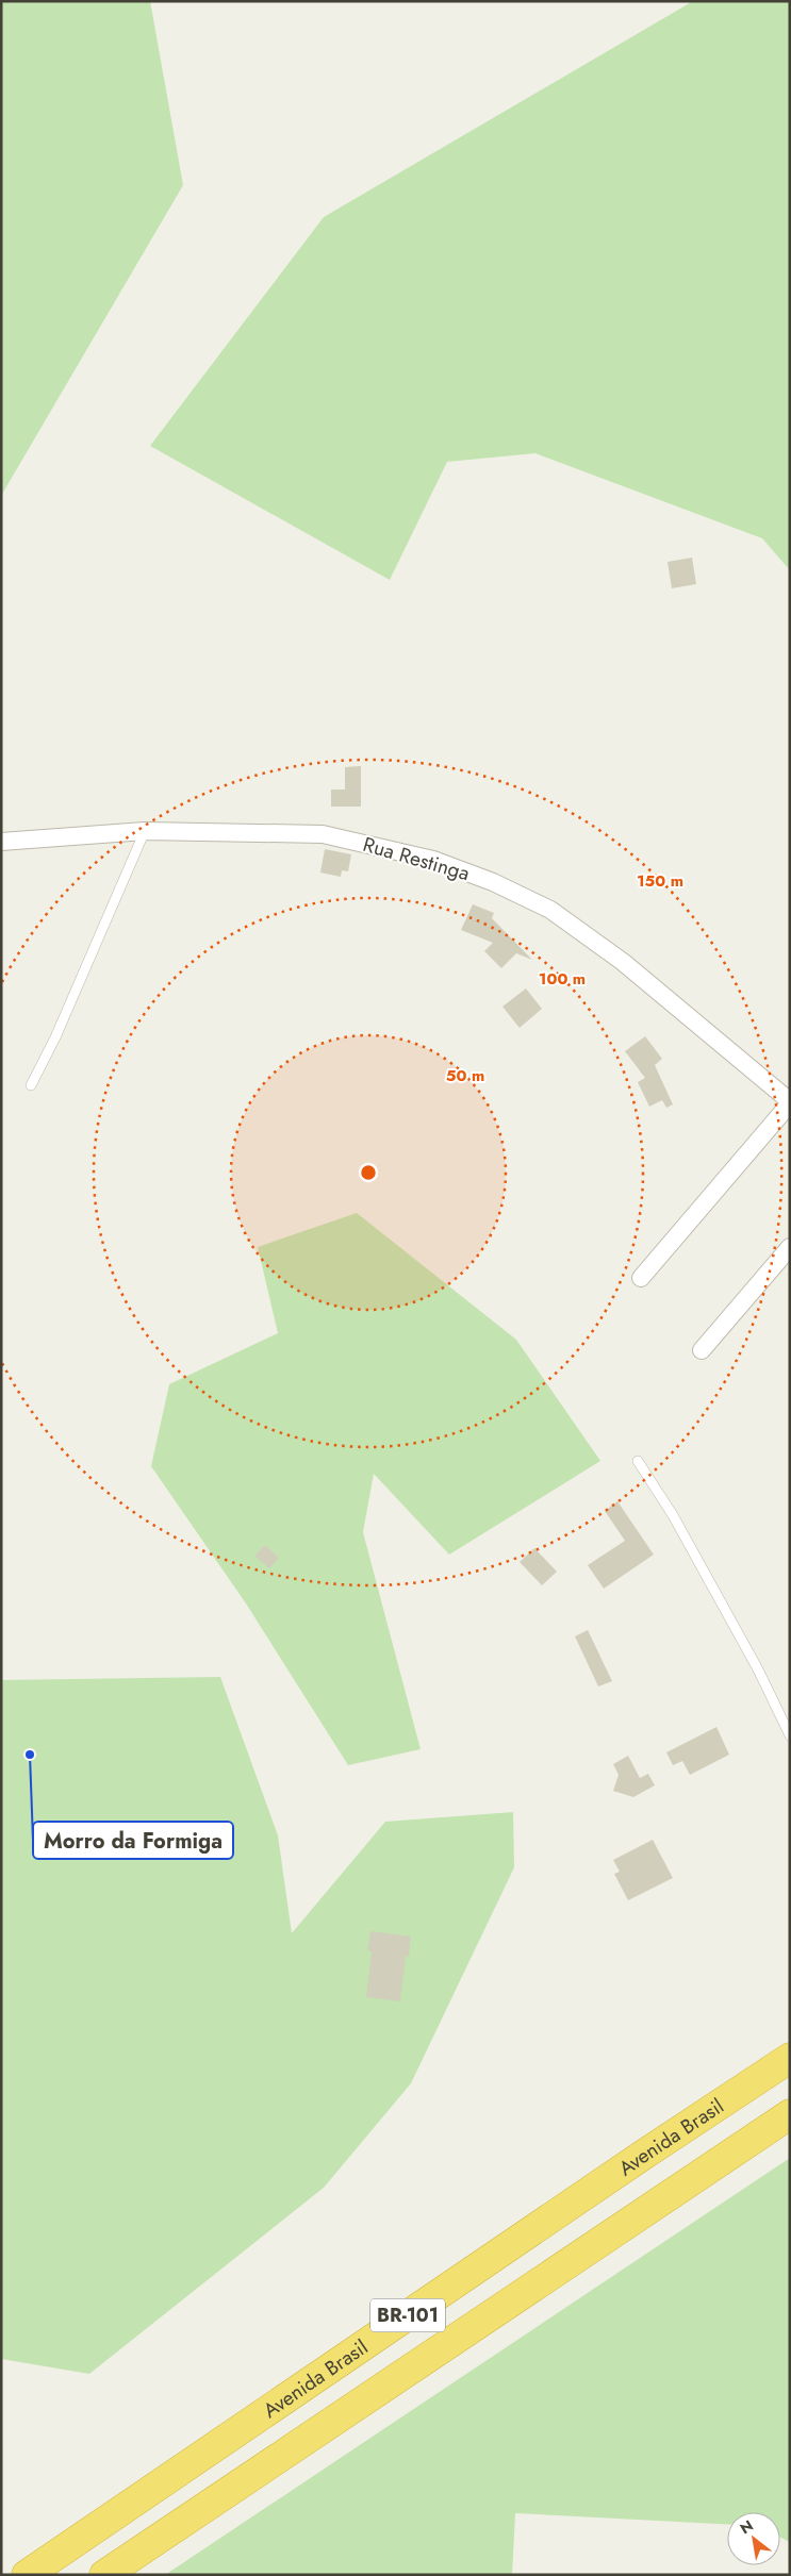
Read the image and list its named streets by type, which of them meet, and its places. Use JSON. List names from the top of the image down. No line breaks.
{"streets":{"highway":["Avenida Brasil","BR-101"],"street":["Rua Restinga"]},"places":["Morro da Formiga"],"north":"top left","rings":["150 m","100 m","50 m"]}
